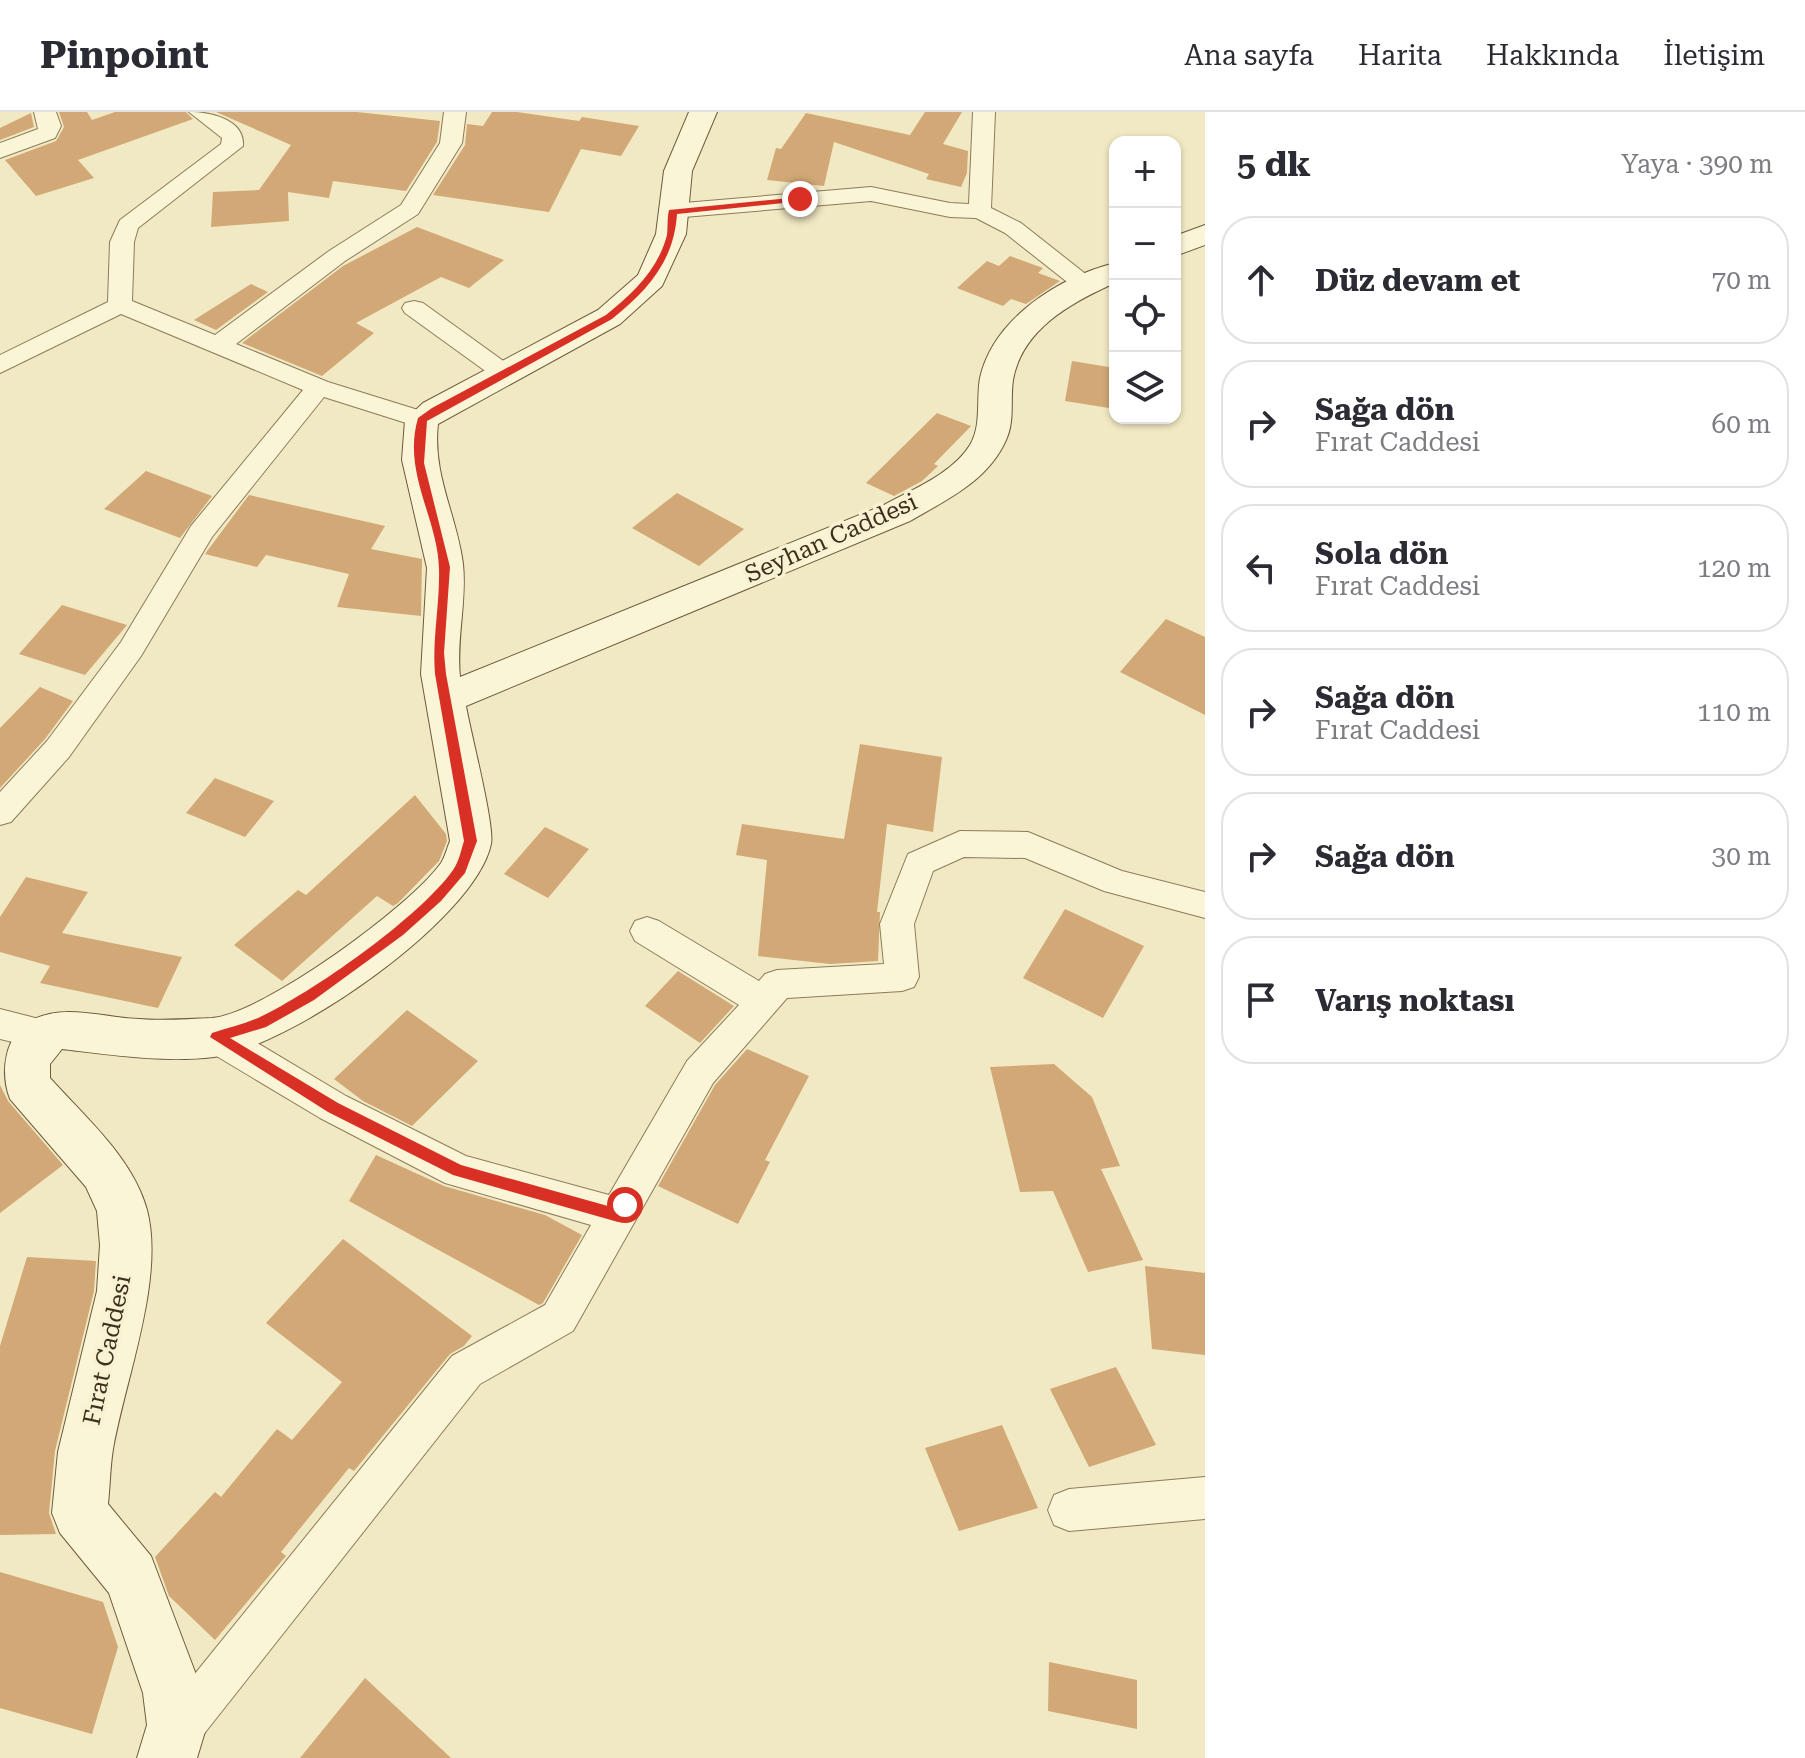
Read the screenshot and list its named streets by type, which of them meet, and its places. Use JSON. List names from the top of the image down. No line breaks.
{"streets":{"street":["Seyhan Caddesi","Fırat Caddesi"]},"page":{"header":"Pinpoint","nav":["Ana sayfa","Harita","Hakkında","İletişim"],"heading":["5 dk","Yaya · 390 m"],"map_buttons":["+","−"],"list":[["Düz devam et","70 m"],["Sağa dön","Fırat Caddesi","60 m"],["Sola dön","Fırat Caddesi","120 m"],["Sağa dön","Fırat Caddesi","110 m"],["Sağa dön","30 m"],"Varış noktası"]}}
